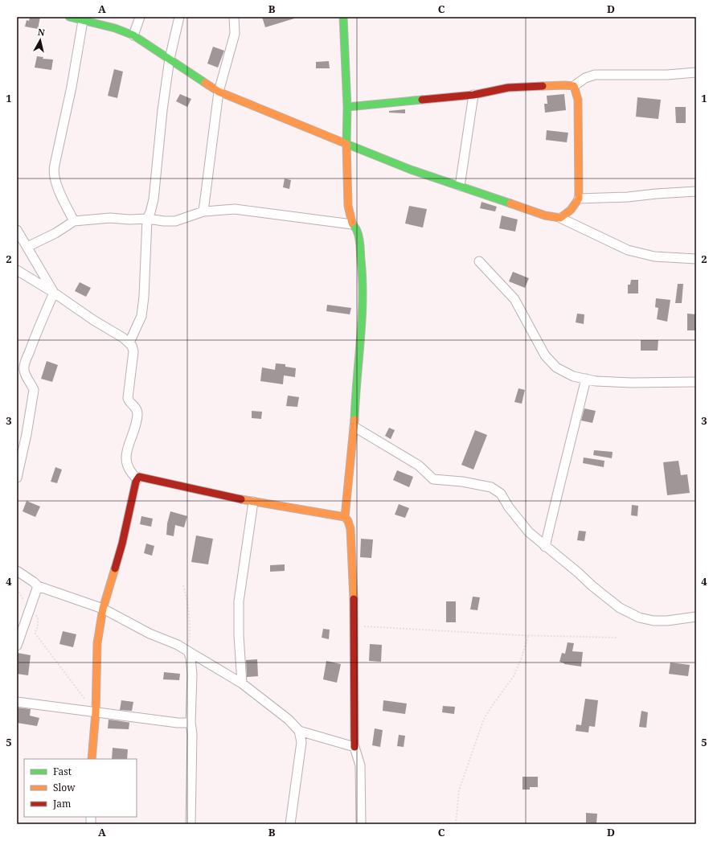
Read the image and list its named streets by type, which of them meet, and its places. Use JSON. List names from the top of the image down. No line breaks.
{"legend":["Fast","Slow","Jam"],"north":"top","grid":{"columns":["A","B","C","D"],"rows":["1","2","3","4","5"]}}
